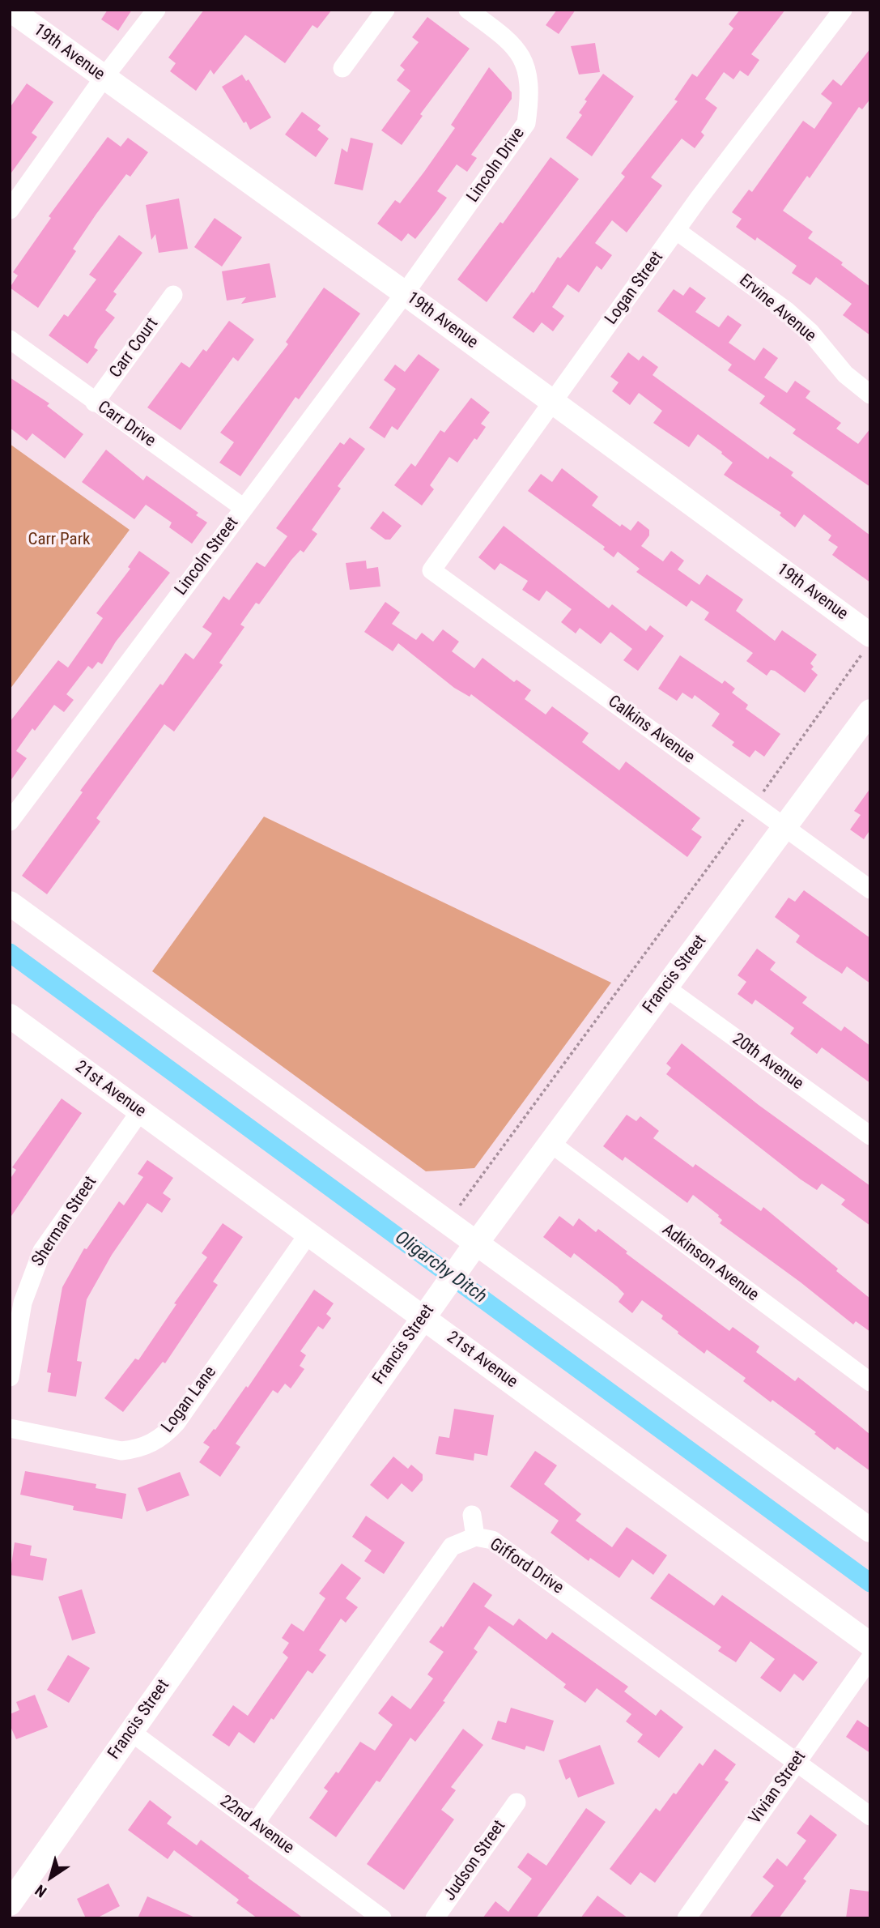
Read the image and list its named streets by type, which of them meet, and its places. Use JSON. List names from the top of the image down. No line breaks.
{"streets":{"street":["19th Avenue","Lincoln Drive","Logan Street","Ervine Avenue","Carr Court","Carr Drive","Lincoln Street","Calkins Avenue","Francis Street","20th Avenue","21st Avenue","Sherman Street","Adkinson Avenue","Logan Lane","Gifford Drive","Vivian Street","22nd Avenue","Judson Street"]},"crossings":[["19th Avenue","Lincoln Drive"],["19th Avenue","Logan Street"],["19th Avenue","Lincoln Street"],["Lincoln Drive","Lincoln Street"],["Logan Street","Ervine Avenue"],["Logan Street","Calkins Avenue"],["Carr Court","Carr Drive"],["Carr Drive","Lincoln Street"],["Calkins Avenue","Francis Street"],["Francis Street","20th Avenue"],["Francis Street","21st Avenue"],["Francis Street","Adkinson Avenue"],["Francis Street","22nd Avenue"],["21st Avenue","Sherman Street"],["21st Avenue","Logan Lane"],["Gifford Drive","Vivian Street"],["Gifford Drive","22nd Avenue"]],"water":["Oligarchy Ditch"],"parks":["Carr Park"],"north":"bottom left"}
